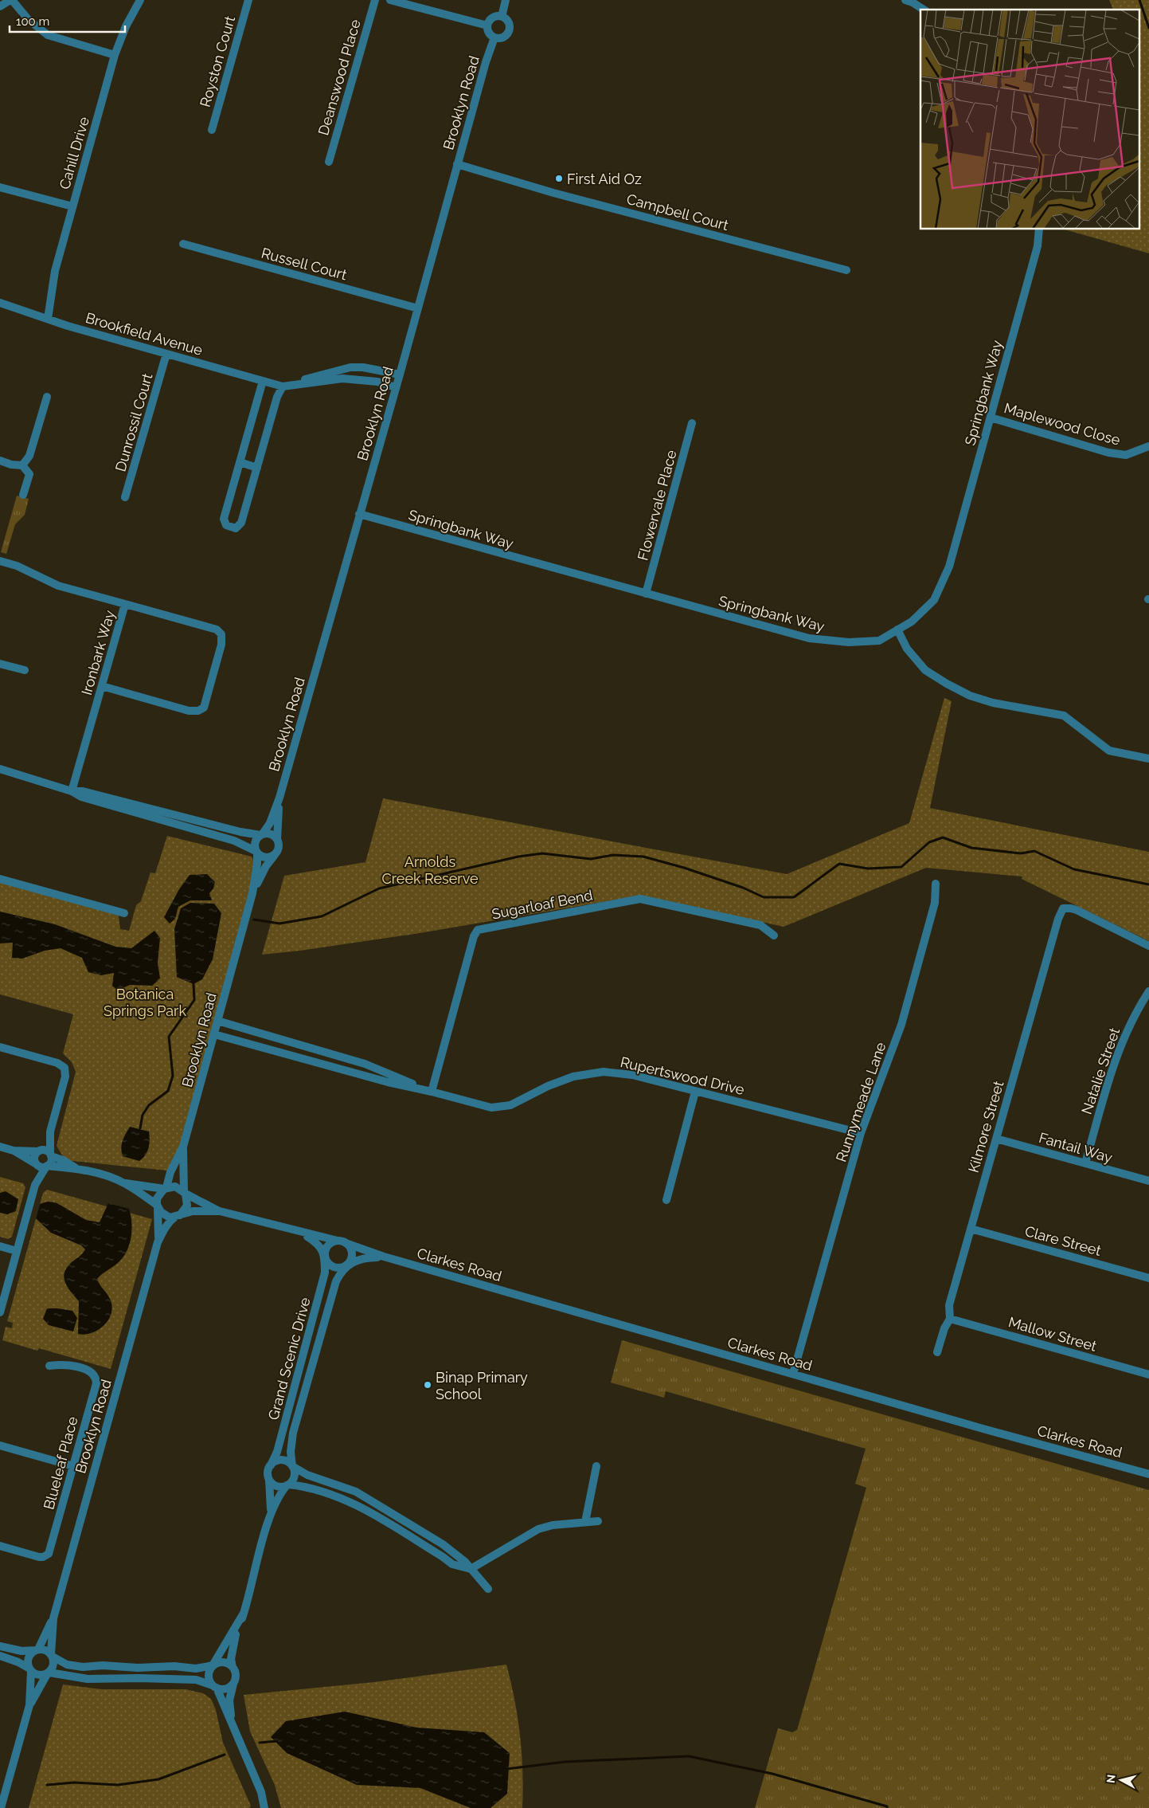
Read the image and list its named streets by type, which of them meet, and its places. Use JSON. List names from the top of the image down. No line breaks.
{"streets":{"street":["Royston Court","Deanswood Place","Brooklyn Road","Cahill Drive","Campbell Court","Russell Court","Brookfield Avenue","Springbank Way","Dunrossil Court","Maplewood Close","Flowervale Place","Ironbark Way","Sugarloaf Bend","Natalie Street","Rupertswood Drive","Runnymeade Lane","Kilmore Street","Fantail Way","Clare Street","Clarkes Road","Mallow Street","Grand Scenic Drive","Blueleaf Place"]},"crossings":[["Brooklyn Road","Campbell Court"],["Brooklyn Road","Russell Court"],["Brooklyn Road","Brookfield Avenue"],["Brooklyn Road","Springbank Way"],["Brooklyn Road","Rupertswood Drive"],["Brooklyn Road","Clarkes Road"],["Cahill Drive","Brookfield Avenue"],["Brookfield Avenue","Dunrossil Court"],["Springbank Way","Maplewood Close"],["Springbank Way","Flowervale Place"],["Sugarloaf Bend","Rupertswood Drive"],["Natalie Street","Fantail Way"],["Rupertswood Drive","Runnymeade Lane"],["Runnymeade Lane","Clarkes Road"],["Kilmore Street","Fantail Way"],["Kilmore Street","Clare Street"],["Kilmore Street","Mallow Street"],["Clarkes Road","Grand Scenic Drive"]],"parks":["Arnolds Creek Reserve","Botanica Springs Park"],"places":["First Aid Oz","Binap Primary School"],"scale_bar":"100 m","north":"left"}
